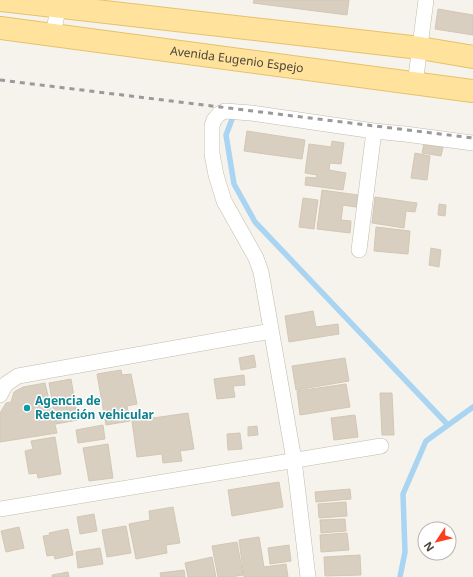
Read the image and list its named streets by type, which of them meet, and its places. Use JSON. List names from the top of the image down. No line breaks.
{"streets":{"main road":["Avenida Eugenio Espejo"]},"places":["Agencia de Retención vehicular"],"north":"bottom left"}
